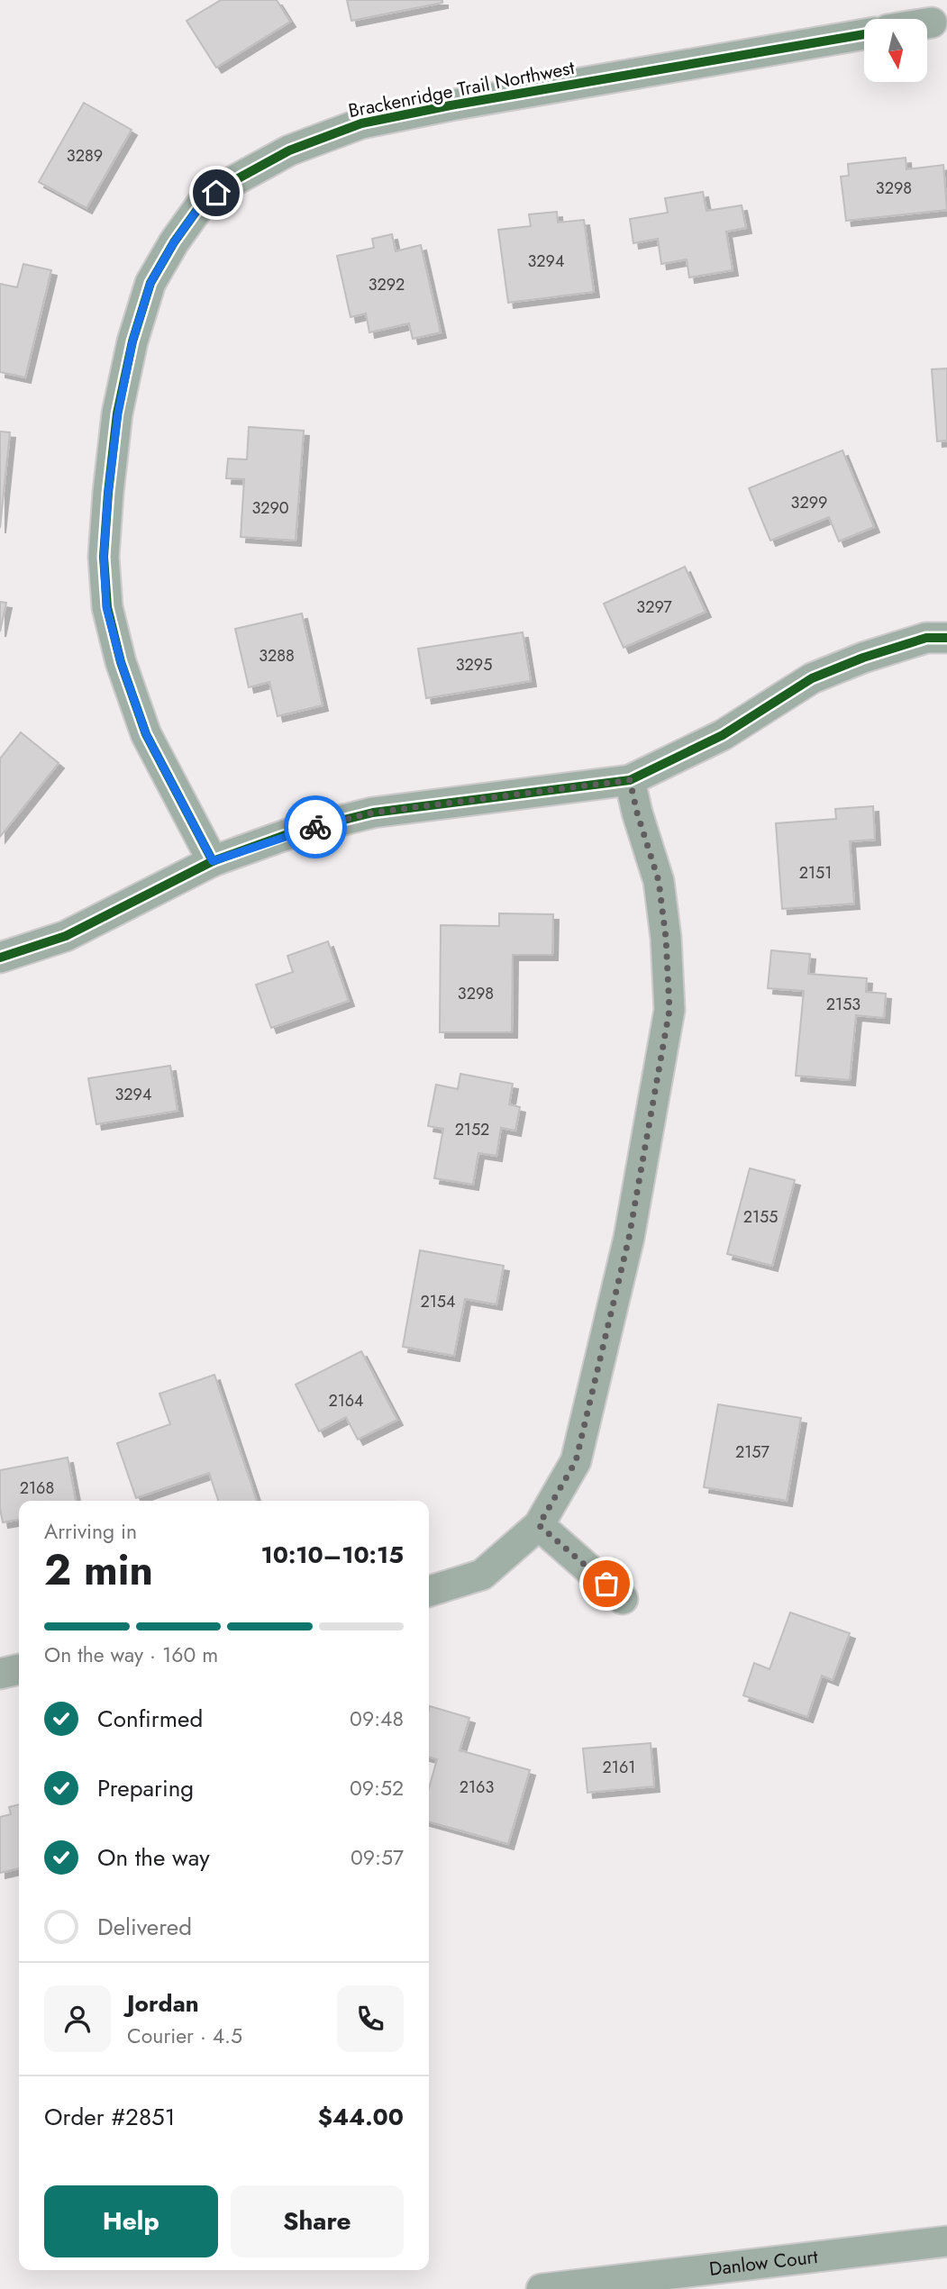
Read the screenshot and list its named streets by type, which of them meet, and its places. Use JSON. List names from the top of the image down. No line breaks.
{"streets":{"street":["Brackenridge Trail Northwest","Danlow Court"]},"house_numbers":["3289","3298","3294","3292","3299","3290","3297","3288","3295","2151","3298","2153","3294","2152","2155","2154","2164","2157","2168","2161","2163"],"north":"bottom","page":{"heading":["2 min","Arriving in","10:10–10:15"],"panel":["Jordan","Courier · 4.5","Order #2851","$44.00"],"bar":"On the way · 160 m","list":[["Confirmed","09:48"],["Preparing","09:52"],["On the way","09:57"],"Delivered"],"buttons":["Help","Share"]}}
